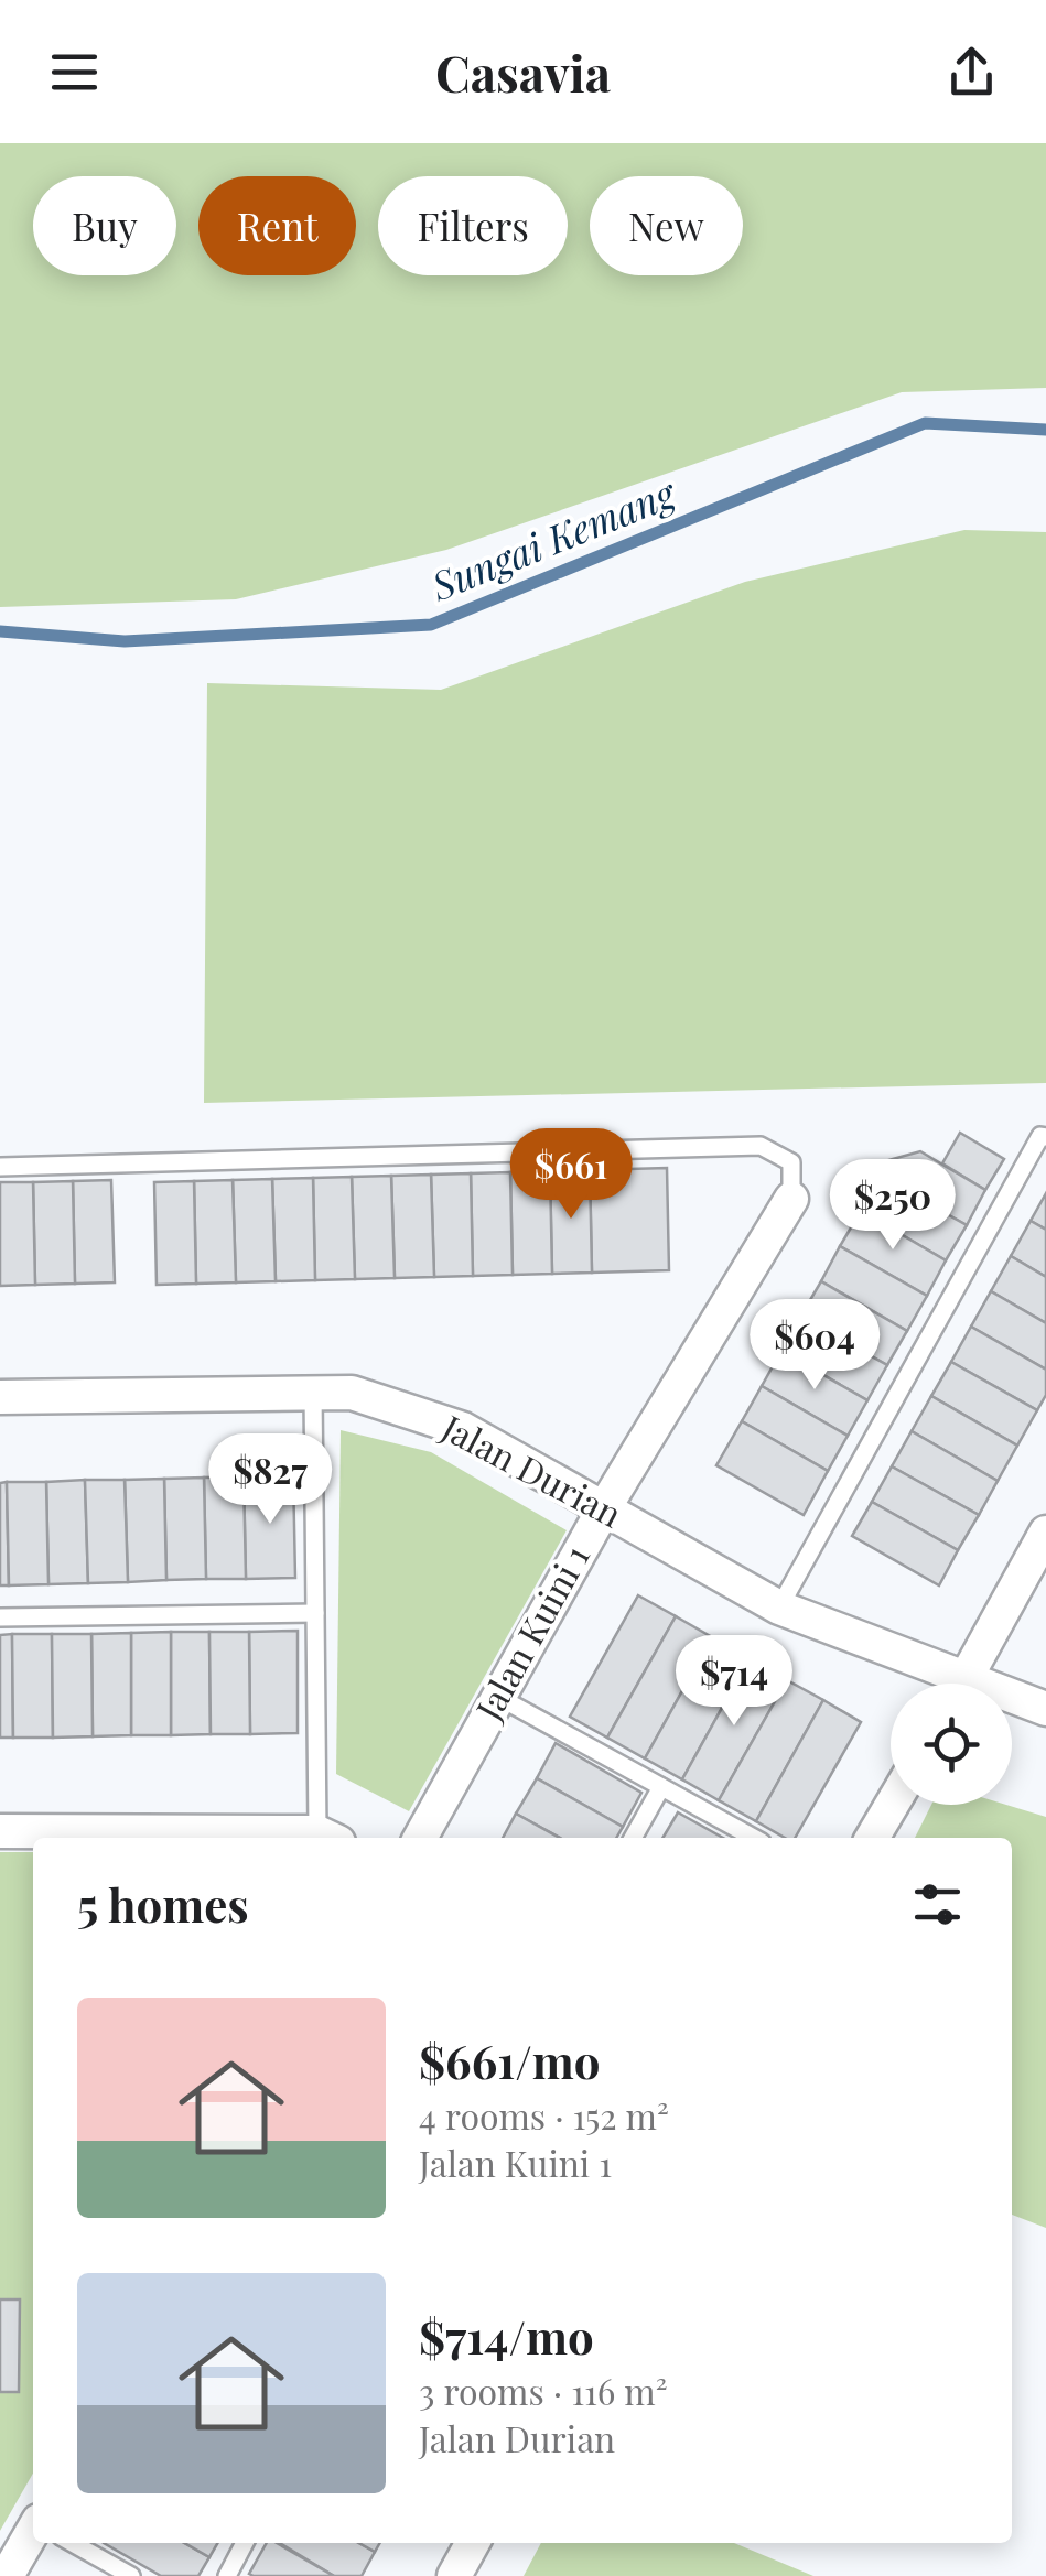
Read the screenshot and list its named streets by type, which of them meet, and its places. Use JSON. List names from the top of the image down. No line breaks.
{"streets":{"street":["Jalan Durian","Jalan Kuini 1"]},"crossings":[["Jalan Durian","Jalan Kuini 1"]],"water":["Sungai Kemang"],"page":{"header":"Casavia","chip":["Buy","Rent","Filters","New"],"price":["$661","$250","$604","$827","$714"],"heading":"5 homes","list":[{"name":"$661/mo","note":"4 rooms · 152 m² · Jalan Kuini 1"},{"name":"$714/mo","note":"3 rooms · 116 m² · Jalan Durian"}]}}
